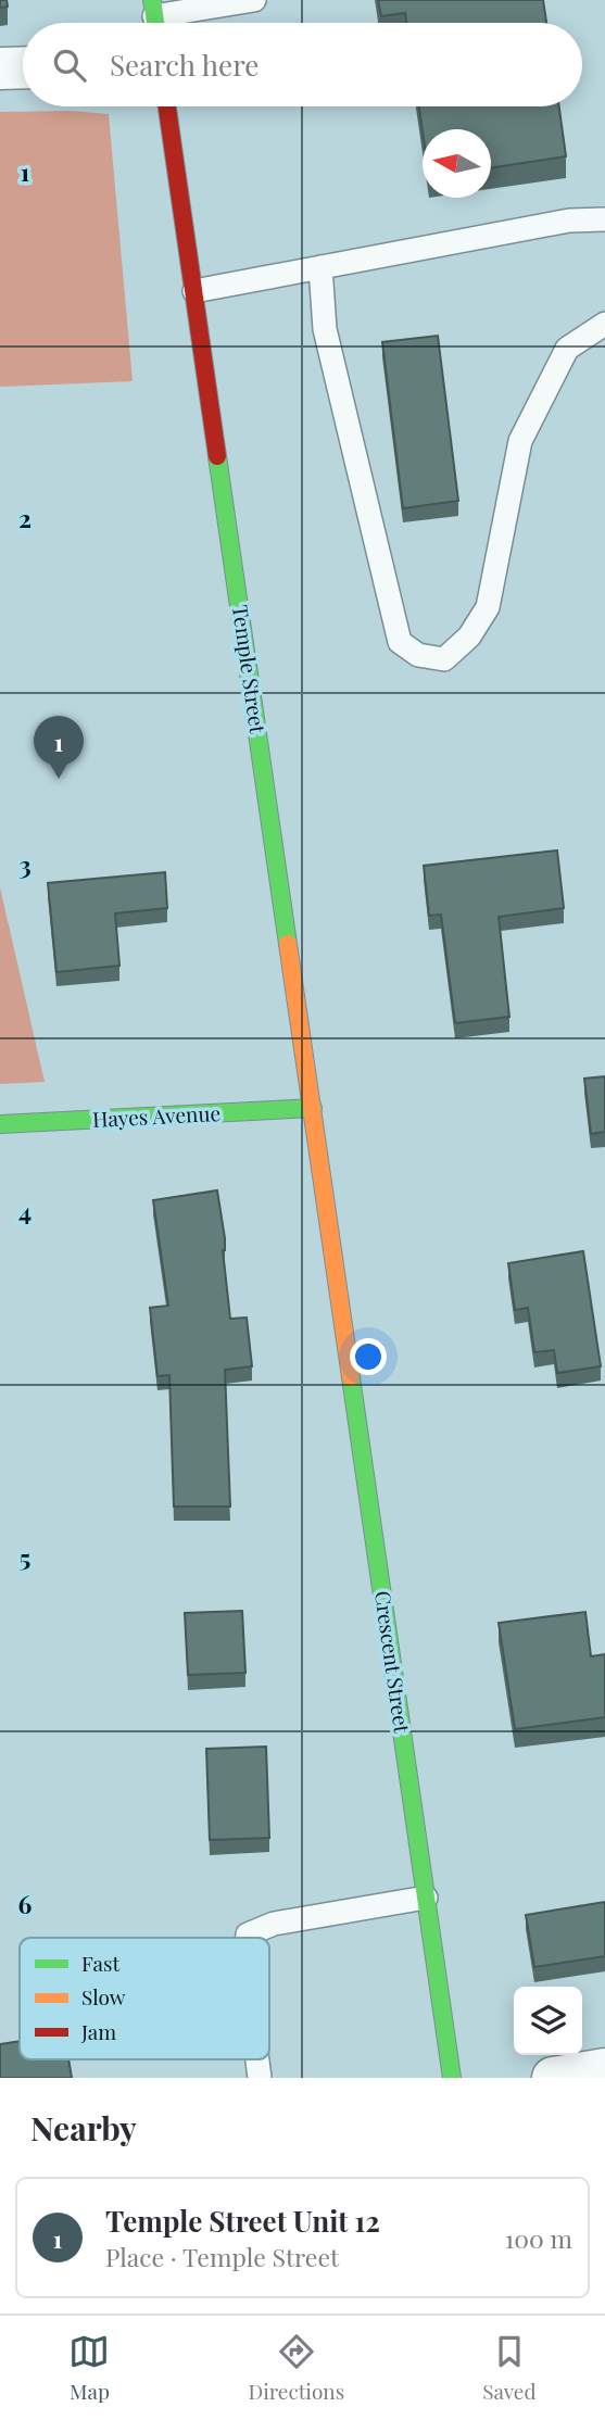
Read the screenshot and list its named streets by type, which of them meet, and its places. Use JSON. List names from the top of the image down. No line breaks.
{"streets":{"main road":["Temple Street","Hayes Avenue","Crescent Street"]},"crossings":[["Temple Street","Hayes Avenue"],["Temple Street","Crescent Street"]],"legend":["Fast","Slow","Jam"],"north":"left","page":{"search":"Search here","pins":"1","heading":"Nearby","list":[{"mark":"1","name":"Temple Street Unit 12","note":"Place · Temple Street","value":"100 m"}],"nav":["Map","Directions","Saved"]},"grid":{"rows":["1","2","3","4","5","6"]}}
